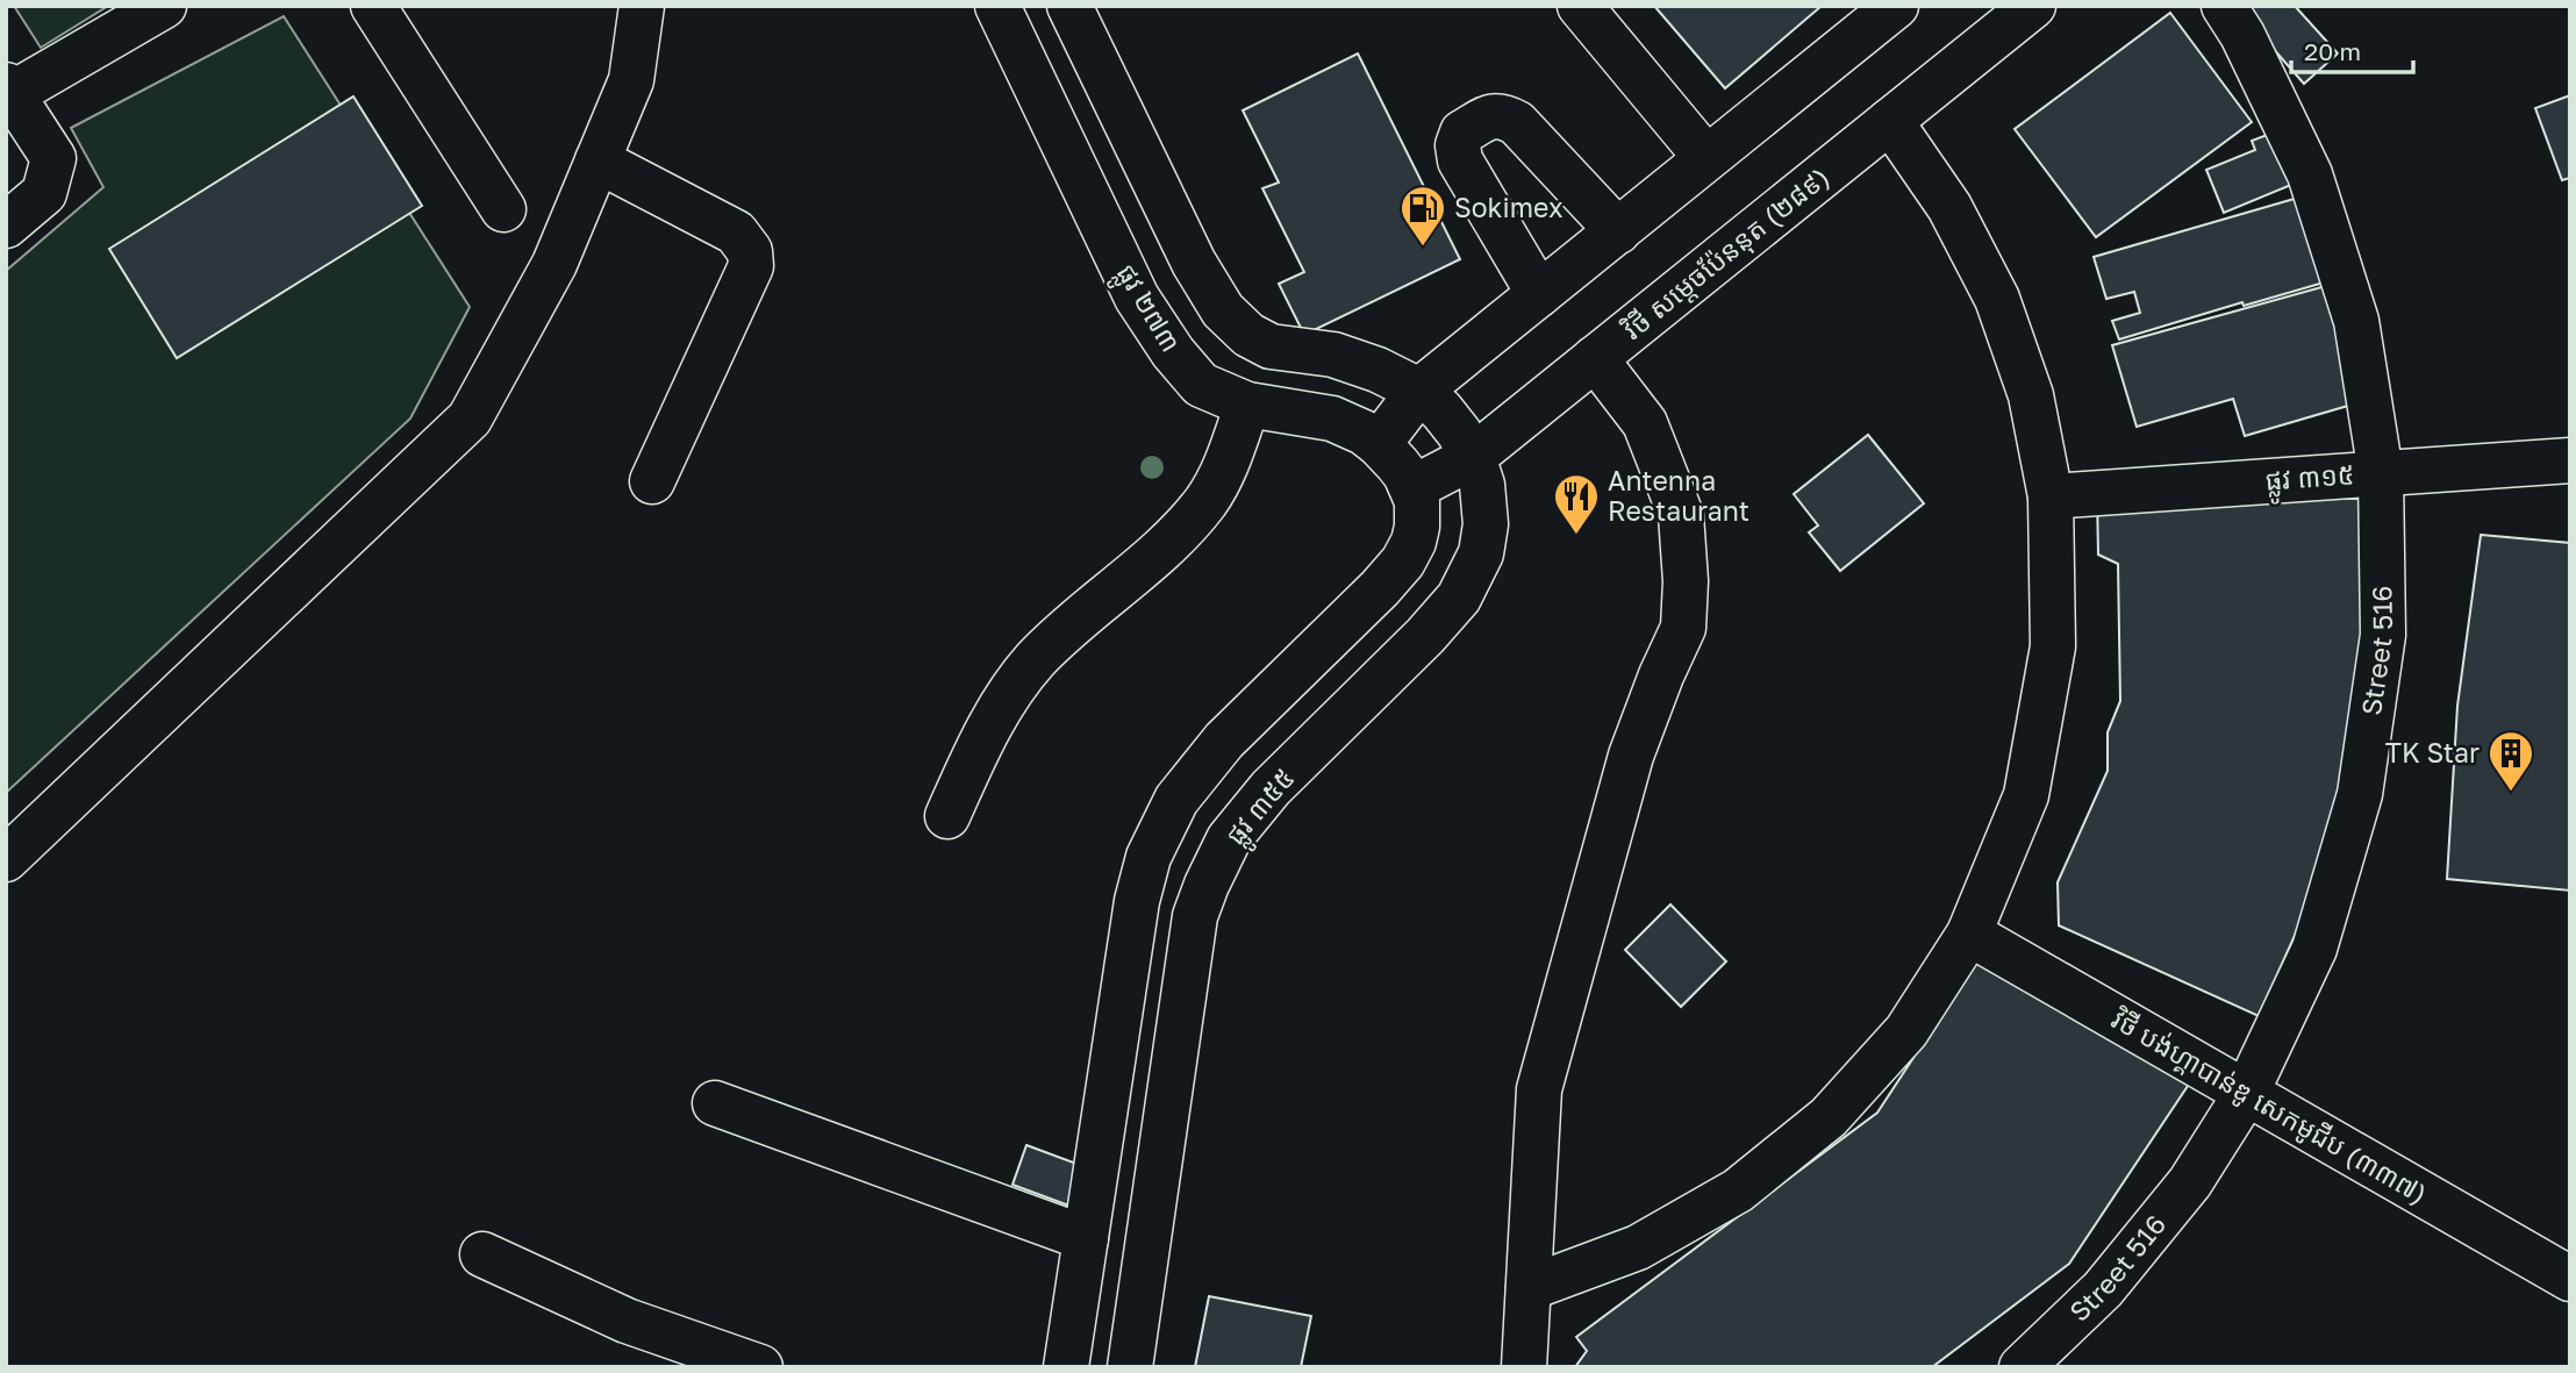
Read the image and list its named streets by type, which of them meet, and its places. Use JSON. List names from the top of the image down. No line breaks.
{"streets":{"street":["វិថី សម្តេចប៉ែននុត (២៨៩)","ផ្លូវ ២៧៣","ផ្លូវ ៣១៥","Street 516","ផ្លូវ ៣៥៥","វិថី បង់ហ្គាបាន់ឌូ សេកមូជីប (៣៣៧)"]},"crossings":[["វិថី សម្តេចប៉ែននុត (២៨៩)","ផ្លូវ ២៧៣"],["វិថី សម្តេចប៉ែននុត (២៨៩)","ផ្លូវ ៣៥៥"],["ផ្លូវ ៣១៥","Street 516"],["Street 516","វិថី បង់ហ្គាបាន់ឌូ សេកមូជីប (៣៣៧)"]],"places":{"fuel station":["Sokimex"],"restaurant":["Antenna Restaurant"],"building":["TK Star"]},"scale_bar":"20 m"}
